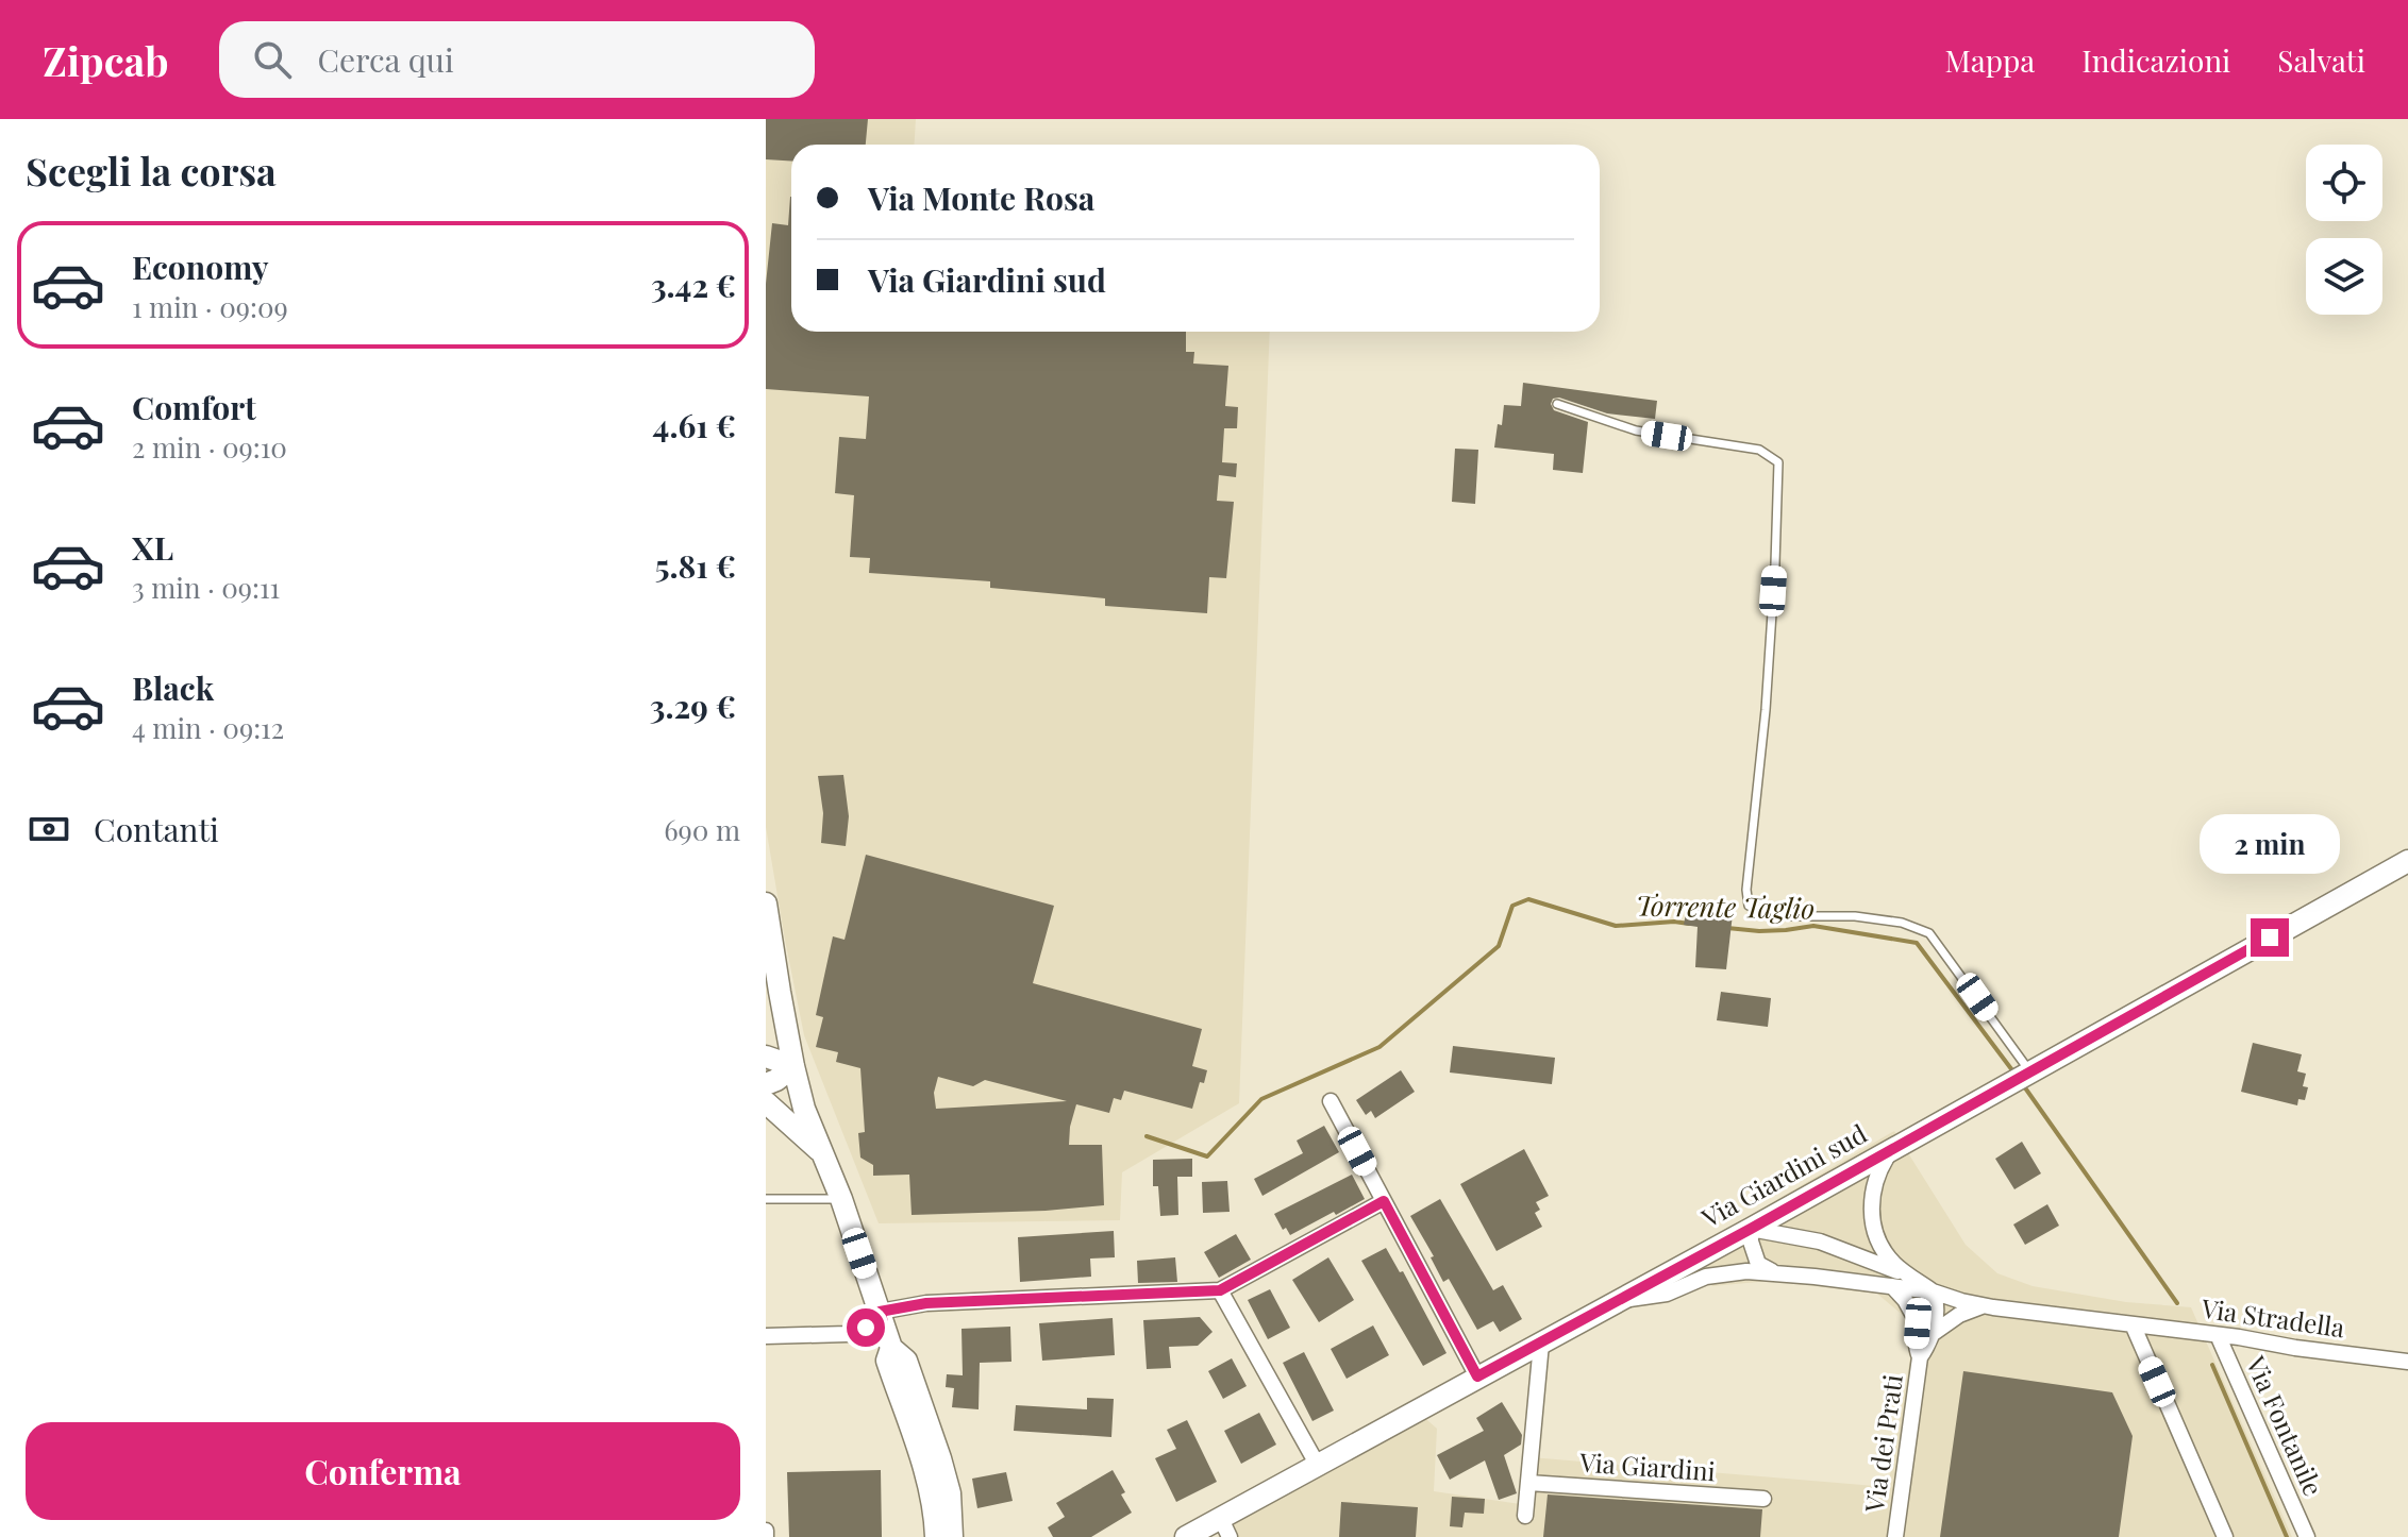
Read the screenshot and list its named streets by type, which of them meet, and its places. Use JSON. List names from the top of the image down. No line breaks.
{"streets":{"main road":["Via Giardini sud"],"street":["Via Stradella","Via Fontanile","Via dei Prati","Via Giardini"]},"crossings":[["Via Stradella","Via Fontanile"]],"water":["Torrente Taglio"],"page":{"header":"Zipcab","search":"Cerca qui","nav":["Mappa","Indicazioni","Salvati"],"heading":"Scegli la corsa","banner":["Via Monte Rosa","Via Giardini sud"],"list":[{"name":"Economy","note":"1 min · 09:09","value":"3.42 €"},{"name":"Comfort","note":"2 min · 09:10","value":"4.61 €"},{"name":"XL","note":"3 min · 09:11","value":"5.81 €"},{"name":"Black","note":"4 min · 09:12","value":"3.29 €"}],"pay":["Contanti","690 m"],"bubble":"2 min","buttons":"Conferma"}}
